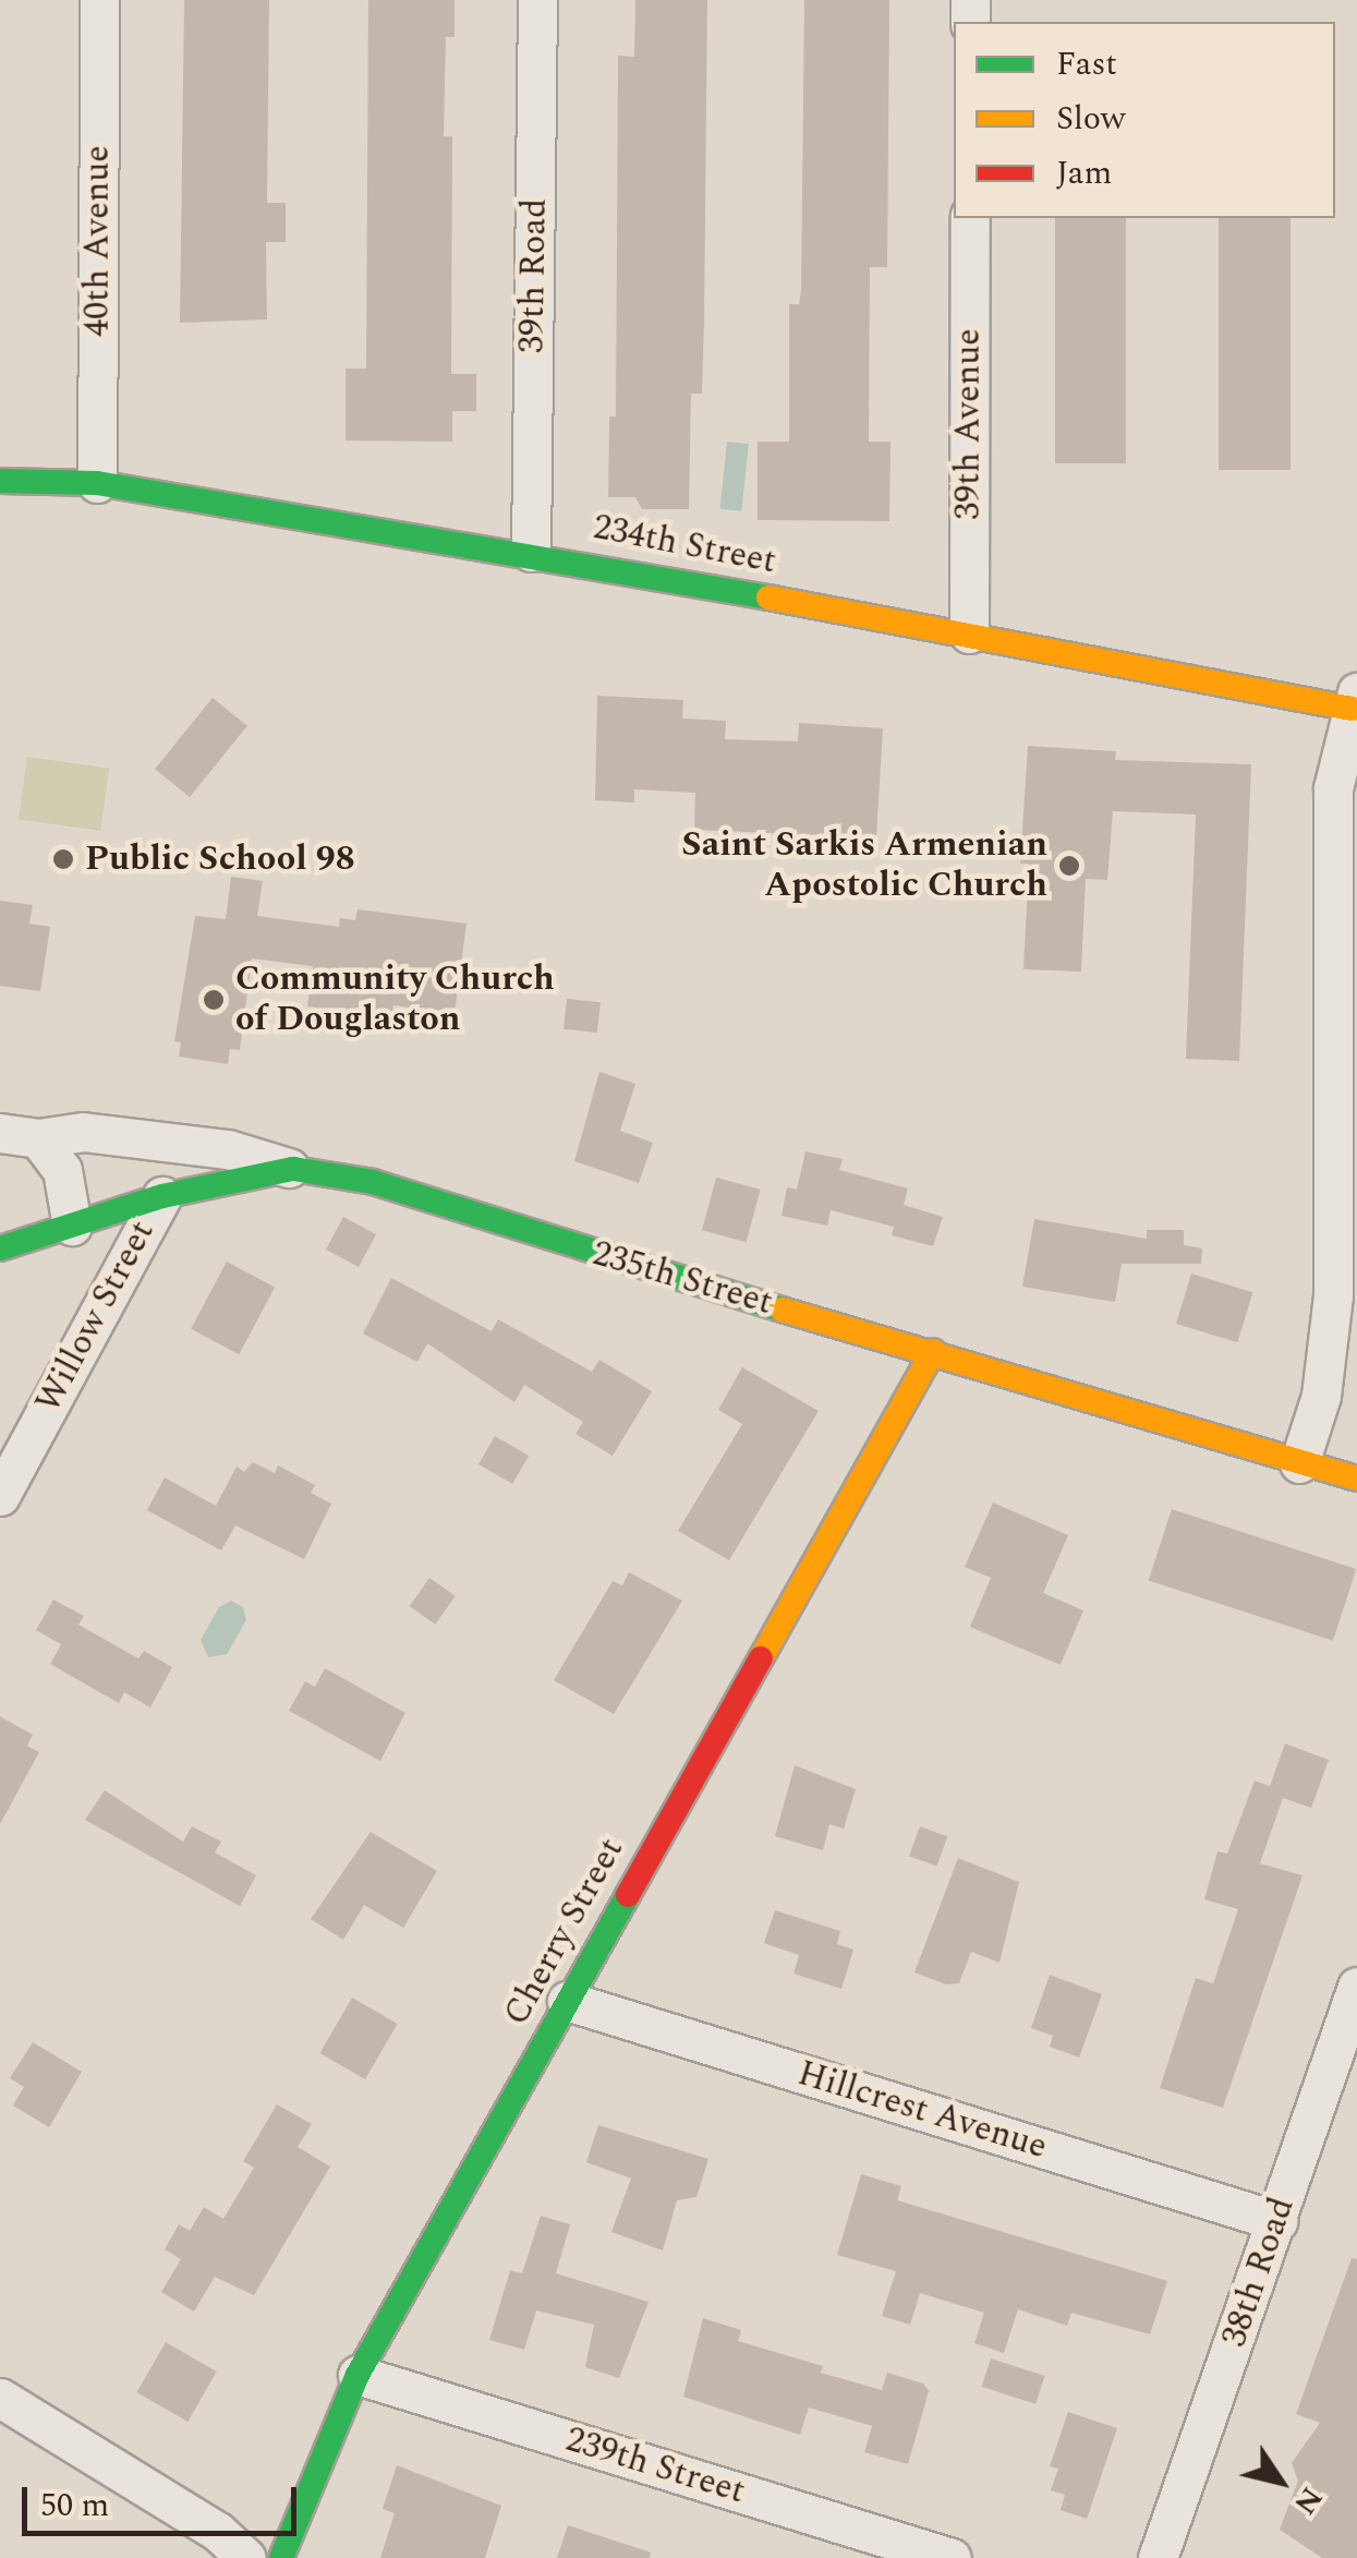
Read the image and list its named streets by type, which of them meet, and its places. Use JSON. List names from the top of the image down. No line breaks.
{"streets":{"street":["40th Avenue","39th Road","39th Avenue","234th Street","235th Street","Willow Street","Cherry Street","Hillcrest Avenue","38th Road","239th Street"]},"crossings":[["40th Avenue","234th Street"],["39th Road","234th Street"],["39th Avenue","234th Street"],["235th Street","Cherry Street"],["Cherry Street","Hillcrest Avenue"],["Cherry Street","239th Street"],["Hillcrest Avenue","38th Road"]],"places":["Public School 98","Saint Sarkis Armenian Apostolic Church","Community Church of Douglaston"],"legend":["Fast","Slow","Jam"],"scale_bar":"50 m","north":"bottom right"}
